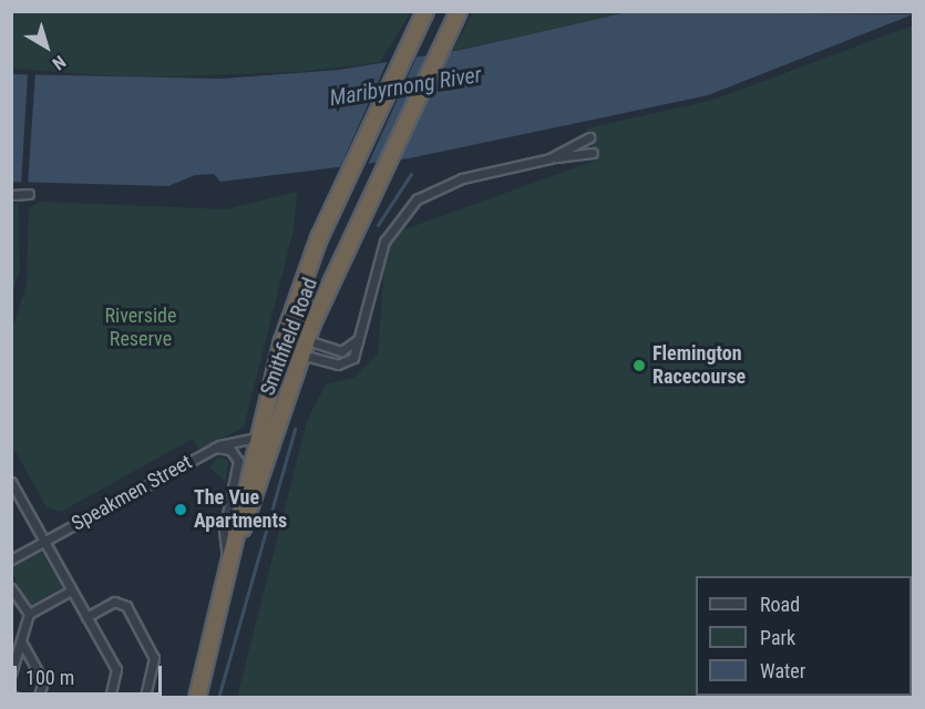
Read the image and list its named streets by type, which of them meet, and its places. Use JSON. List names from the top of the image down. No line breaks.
{"streets":{"highway":["Smithfield Road"],"street":["Speakmen Street"]},"crossings":[["Smithfield Road","Speakmen Street"]],"water":["Maribyrnong River"],"parks":["Riverside Reserve"],"places":["Flemington Racecourse","The Vue Apartments"],"legend":["Road","Park","Water"],"scale_bar":"100 m","north":"bottom right"}
